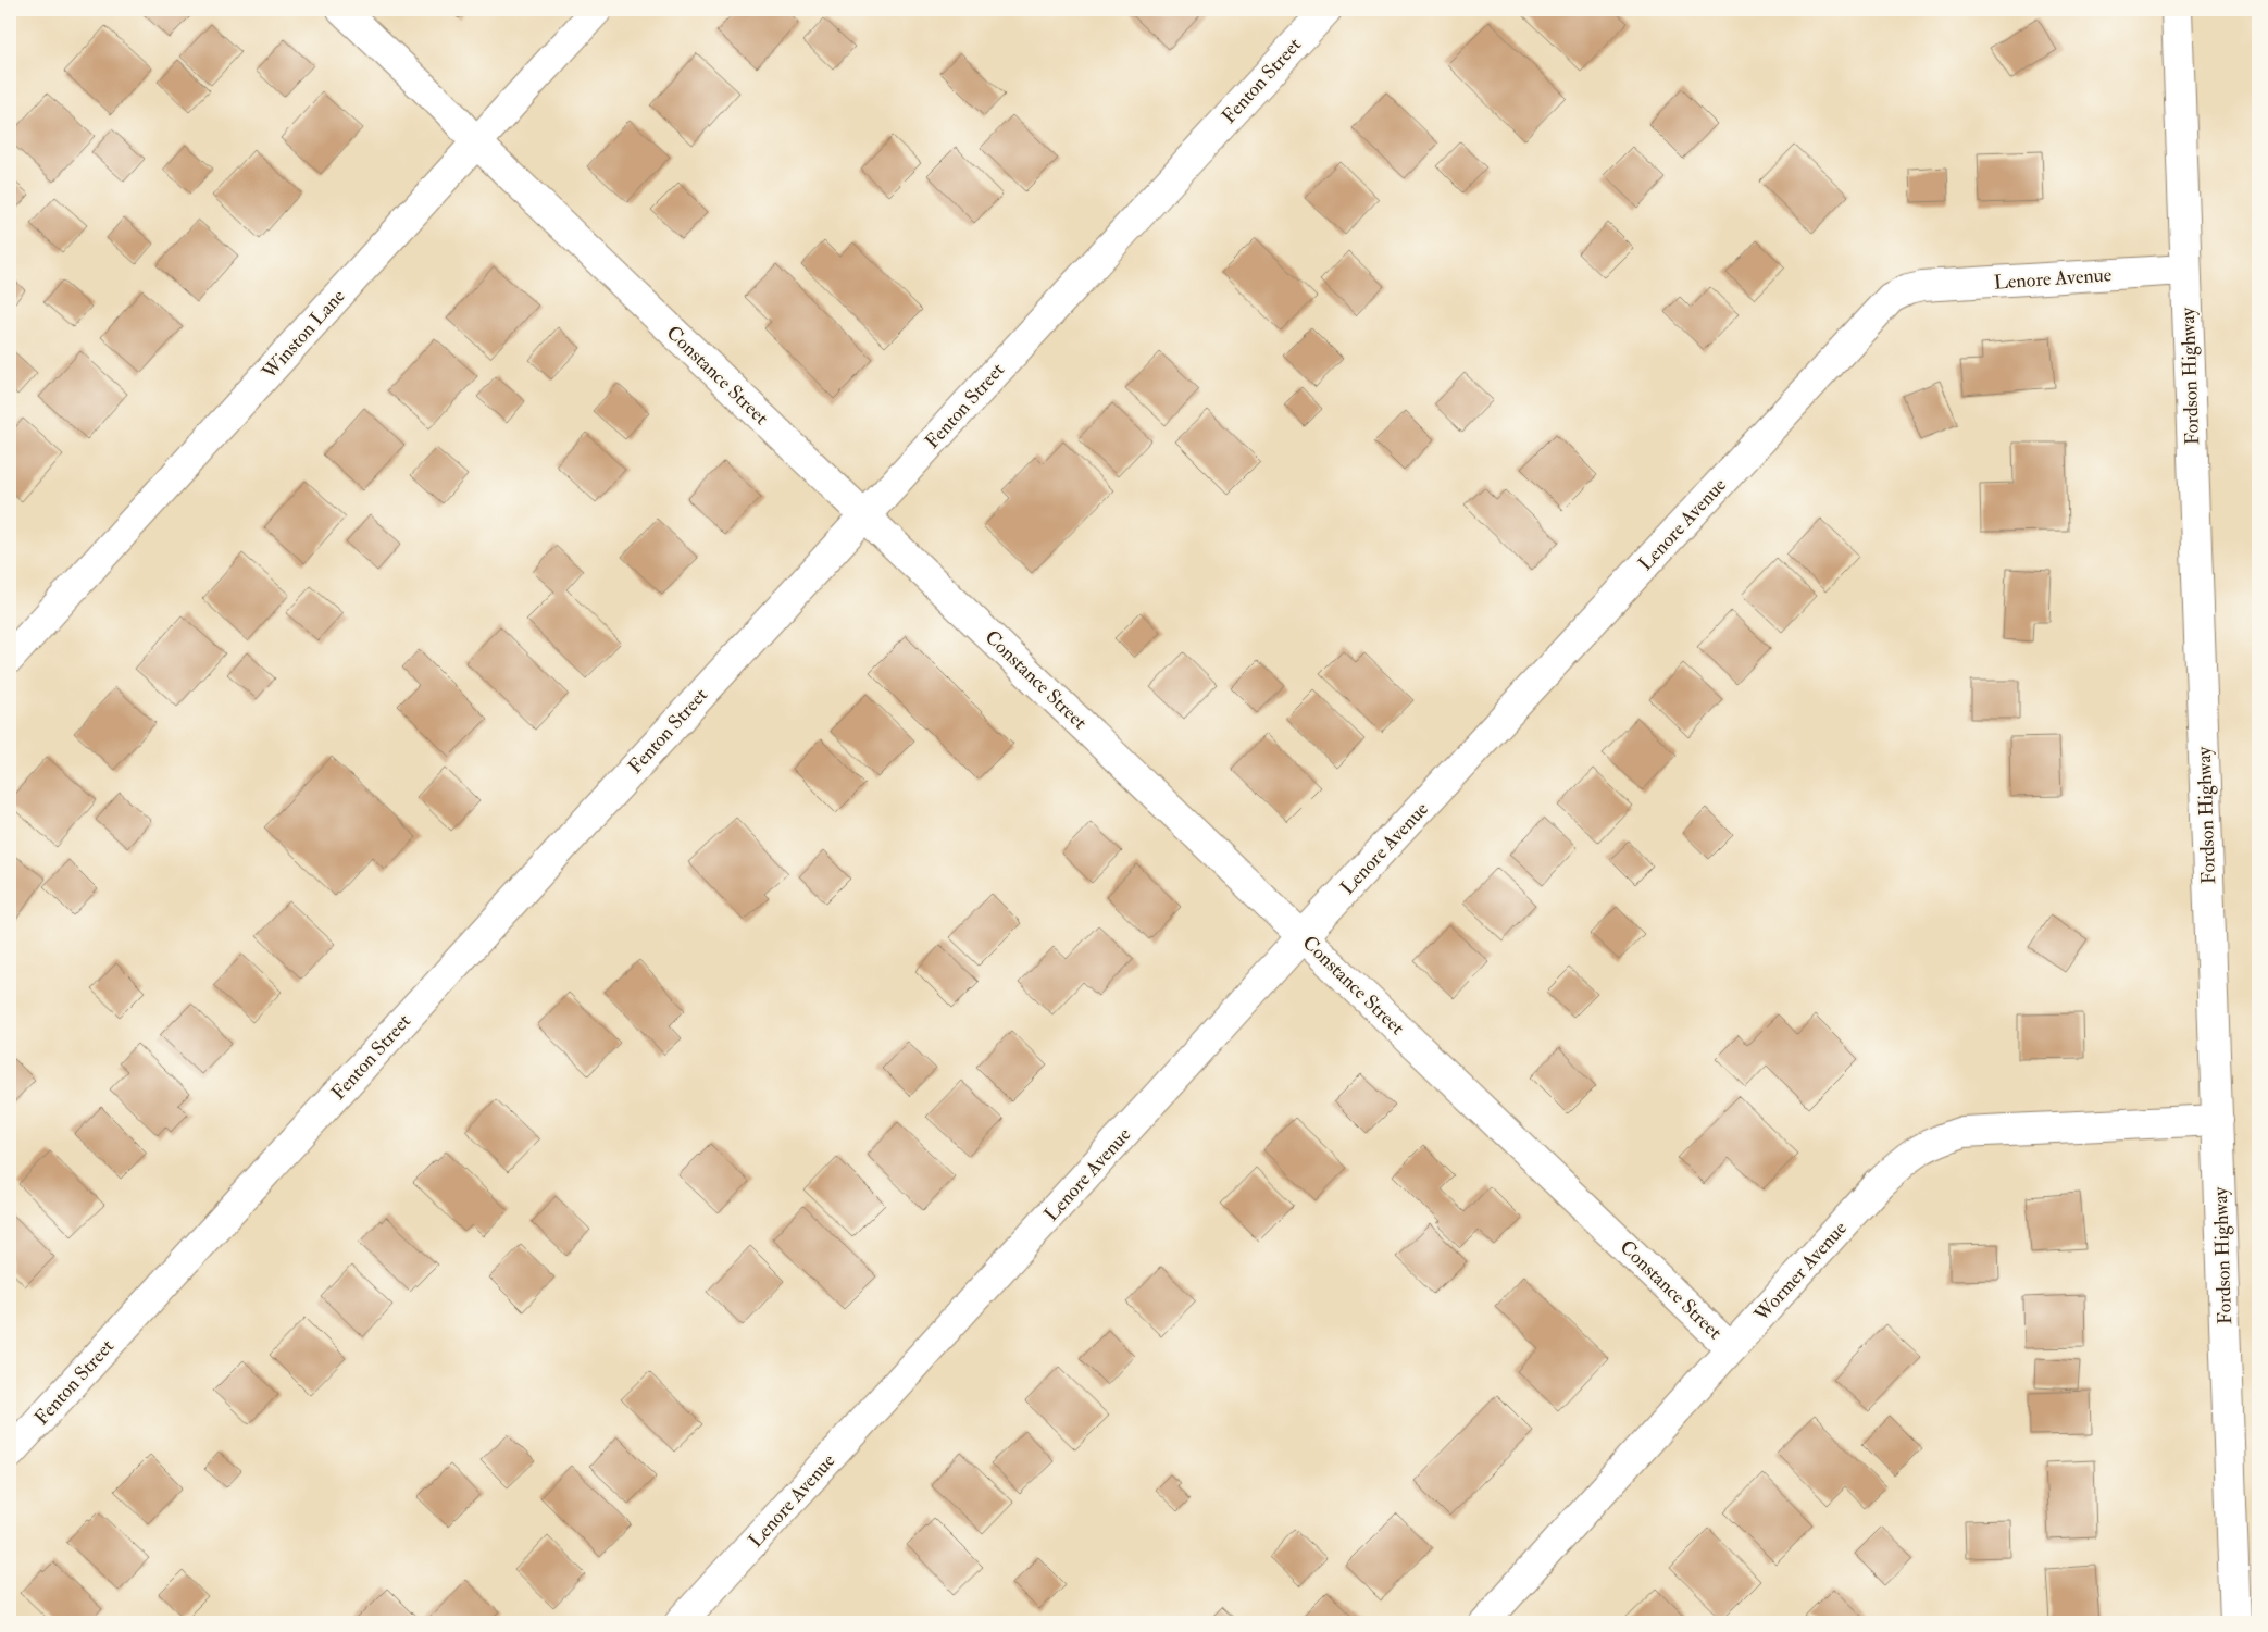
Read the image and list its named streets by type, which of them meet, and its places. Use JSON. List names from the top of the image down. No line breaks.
{"streets":{"street":["Fenton Street","Lenore Avenue","Winston Lane","Constance Street","Fordson Highway","Wormer Avenue"]},"crossings":[["Fenton Street","Constance Street"],["Lenore Avenue","Constance Street"],["Lenore Avenue","Fordson Highway"],["Winston Lane","Constance Street"],["Constance Street","Wormer Avenue"],["Fordson Highway","Wormer Avenue"]]}
